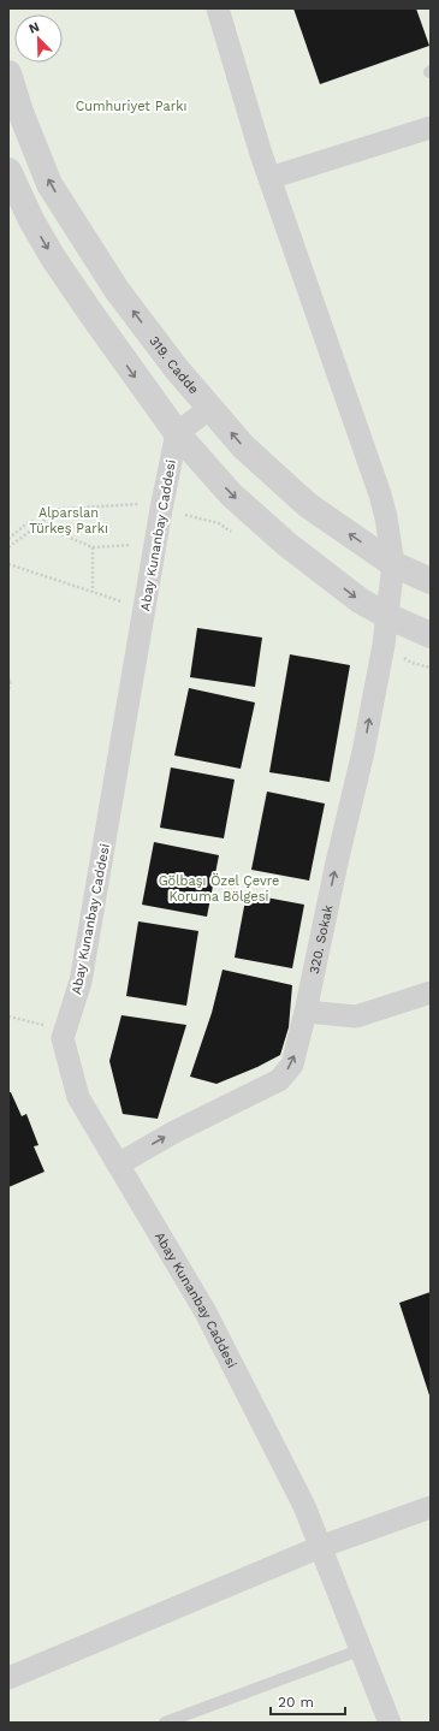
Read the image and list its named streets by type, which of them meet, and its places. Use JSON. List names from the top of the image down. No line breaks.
{"streets":{"street":["319. Cadde","Abay Kunanbay Caddesi","320. Sokak"]},"crossings":[["319. Cadde","320. Sokak"],["Abay Kunanbay Caddesi","320. Sokak"]],"one_way":["320. Sokak"],"parks":["Cumhuriyet Parkı","Alparslan Türkeş Parkı","Gölbaşı Özel Çevre Koruma Bölgesi"],"scale_bar":"20 m","north":"top left"}
